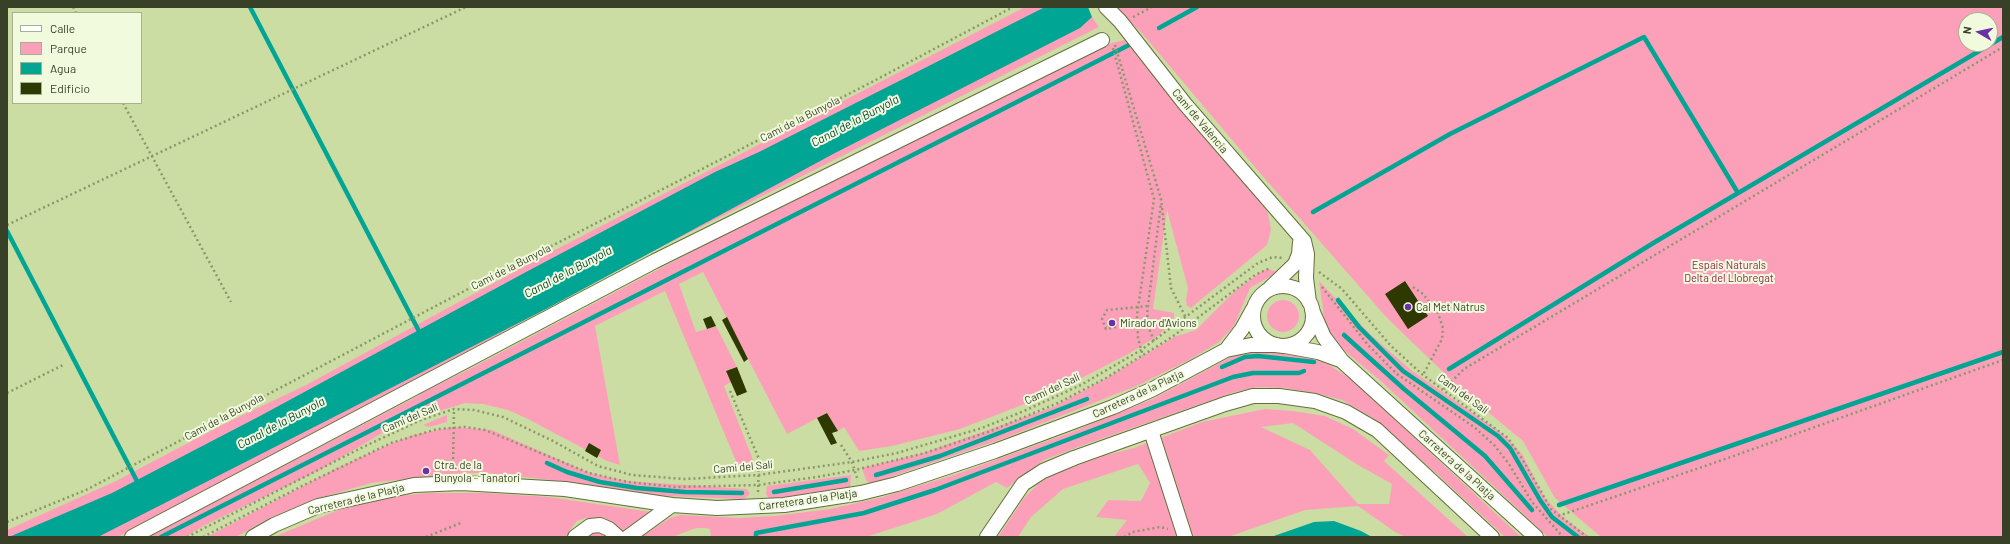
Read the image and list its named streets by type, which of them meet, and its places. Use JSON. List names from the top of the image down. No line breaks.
{"streets":{"street":["Camí de València","Carretera de la Platja"],"path":["Camí de la Bunyola","Camí del Salí"]},"crossings":[["Camí de València","Carretera de la Platja"]],"water":["Canal de la Bunyola"],"parks":["Espais Naturals Delta del Llobregat"],"places":["Cal Met Natrus","Mirador d'Avions","Ctra. de la Bunyola - Tanatori"],"legend":["Calle","Parque","Agua","Edificio"],"north":"left"}
